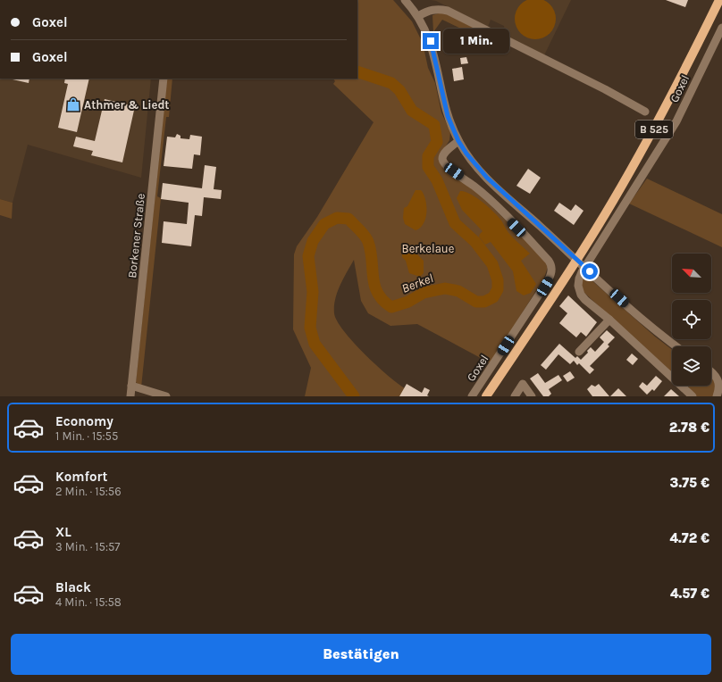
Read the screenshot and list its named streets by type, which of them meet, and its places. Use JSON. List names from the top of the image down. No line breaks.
{"streets":{"main road":["B 525"],"street":["Goxel","Borkener Straße"]},"water":["Berkel"],"parks":["Berkelaue"],"places":{"shop":["Athmer & Liedt"]},"north":"top left","page":{"banner":["Goxel","Goxel"],"bubble":"1 Min.","list":[{"name":"Economy","note":"1 Min. · 15:55","value":"2.78 €"},{"name":"Komfort","note":"2 Min. · 15:56","value":"3.75 €"},{"name":"XL","note":"3 Min. · 15:57","value":"4.72 €"},{"name":"Black","note":"4 Min. · 15:58","value":"4.57 €"}],"buttons":"Bestätigen"}}
